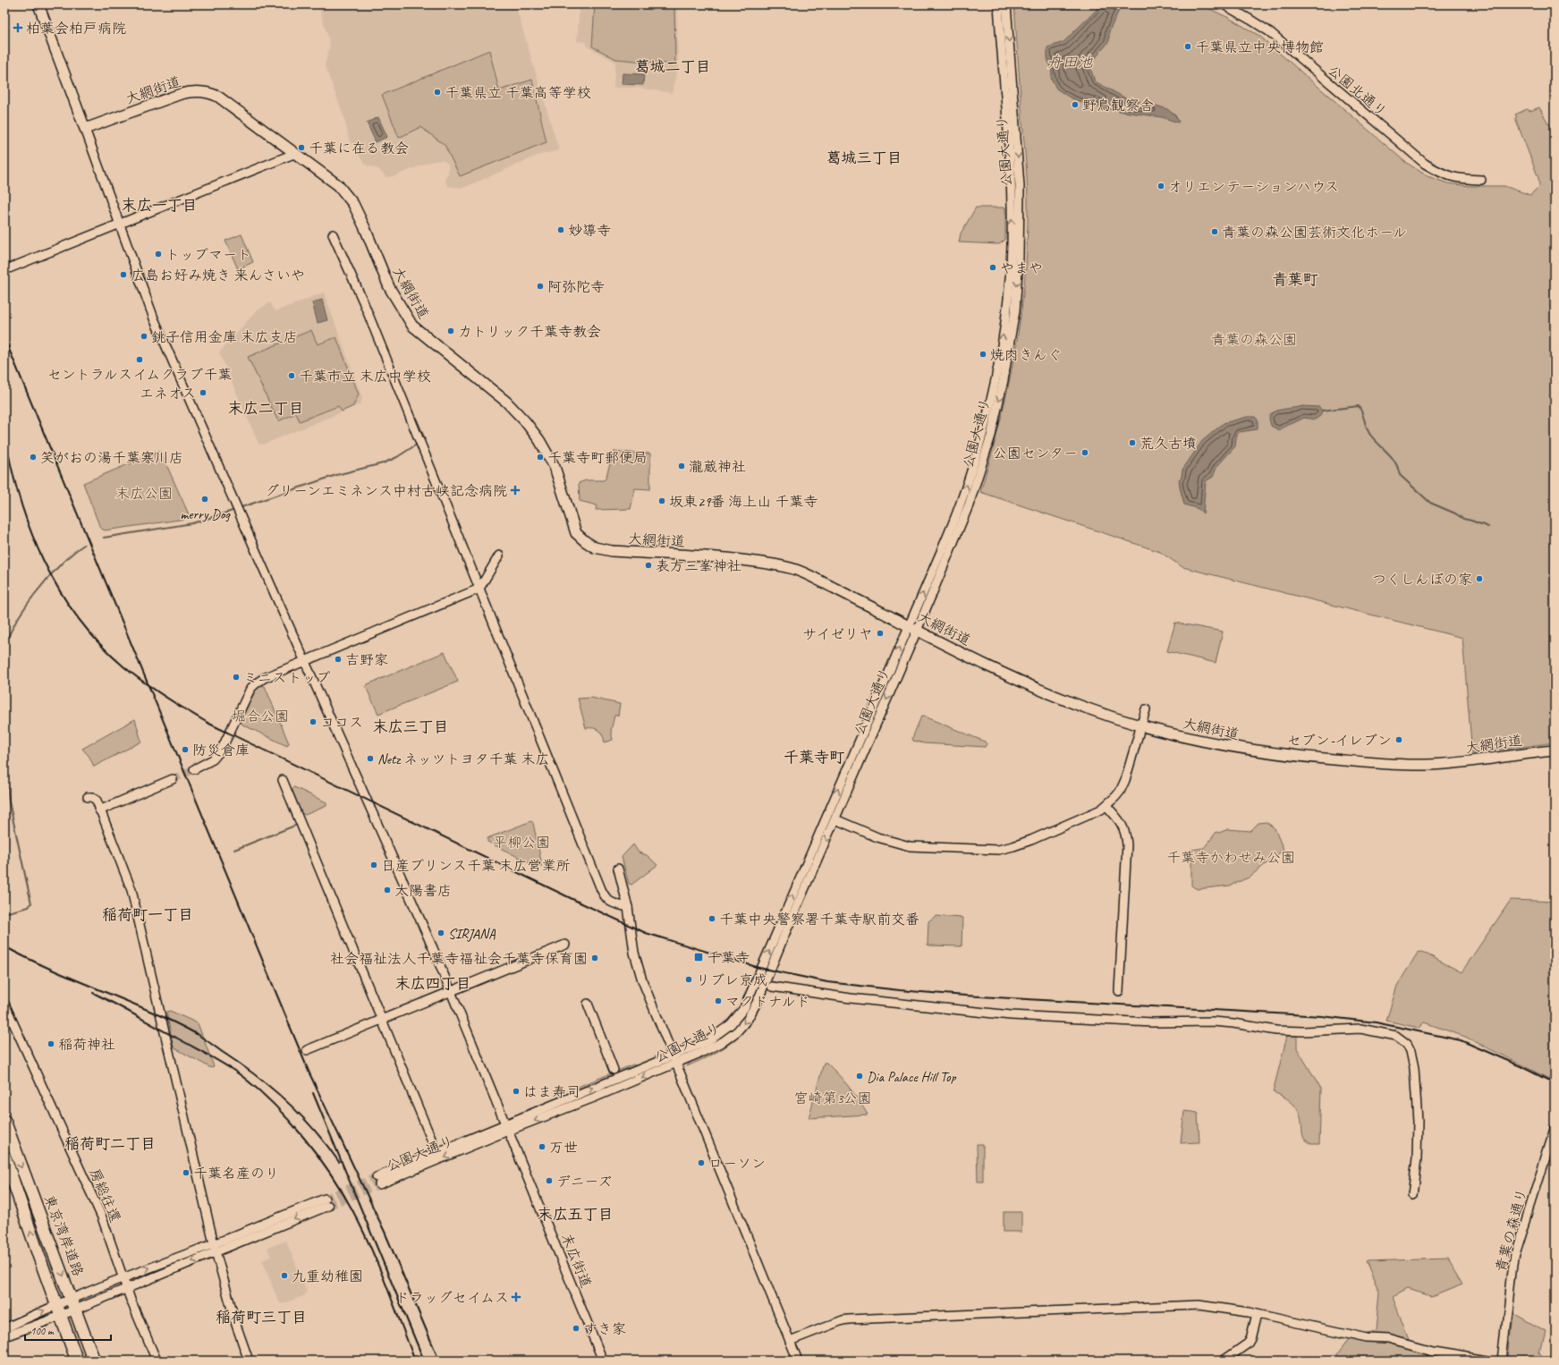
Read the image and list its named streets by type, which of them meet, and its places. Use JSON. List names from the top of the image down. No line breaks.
{"streets":{"highway":["東京湾岸道路"],"main road":["大網街道"],"street":["公園北通り","公園大通り","房総往還","青葉の森通り","末広街道"]},"crossings":[["大網街道","公園大通り"],["大網街道","末広街道"],["公園大通り","末広街道"]],"districts":["葛城二丁目","葛城三丁目","末広一丁目","青葉町","末広二丁目","末広三丁目","千葉寺町","稲荷町一丁目","末広四丁目","稲荷町二丁目","末広五丁目","稲荷町三丁目"],"water":["舟田池"],"parks":["青葉の森公園","末広公園","堀合公園","平柳公園","千葉寺かわせみ公園","宮崎第3公園"],"places":{"health":["柏葉会柏戸病院","グリーンエミネンス中村古峡記念病院","ドラッグセイムス"],"other":["千葉県立中央博物館","千葉県立 千葉高等学校","野鳥観察舎","千葉に在る教会","オリエンテーションハウス","妙導寺","青葉の森公園芸術文化ホール","トップマート","やまや","広島お好み焼き 来んさいや","阿弥陀寺","カトリック千葉寺教会","銚子信用金庫 末広支店","焼肉きんぐ","セントラルスイムクラブ千葉","千葉市立 末広中学校","エネオス","荒久古墳","公園センター","笑がおの湯千葉寒川店","千葉寺町郵便局","瀧蔵神社","merry Dog","坂東29番 海上山 千葉寺","表方三峯神社","つくしんぼの家","サイゼリヤ","吉野家","ミニストップ","ココス","セブン-イレブン","防災倉庫","Netz ネッツトヨタ千葉 末広","日産プリンス千葉 末広営業所","太陽書店","千葉中央警察署千葉寺駅前交番","SIRJANA","社会福祉法人千葉寺福祉会千葉寺保育園","リブレ京成","マクドナルド","稲荷神社","Dia Palace Hill Top","はま寿司","万世","ローソン","千葉名産のり","デニーズ","九重幼稚園","すき家"],"transit":["千葉寺"]},"scale_bar":"100 m"}
